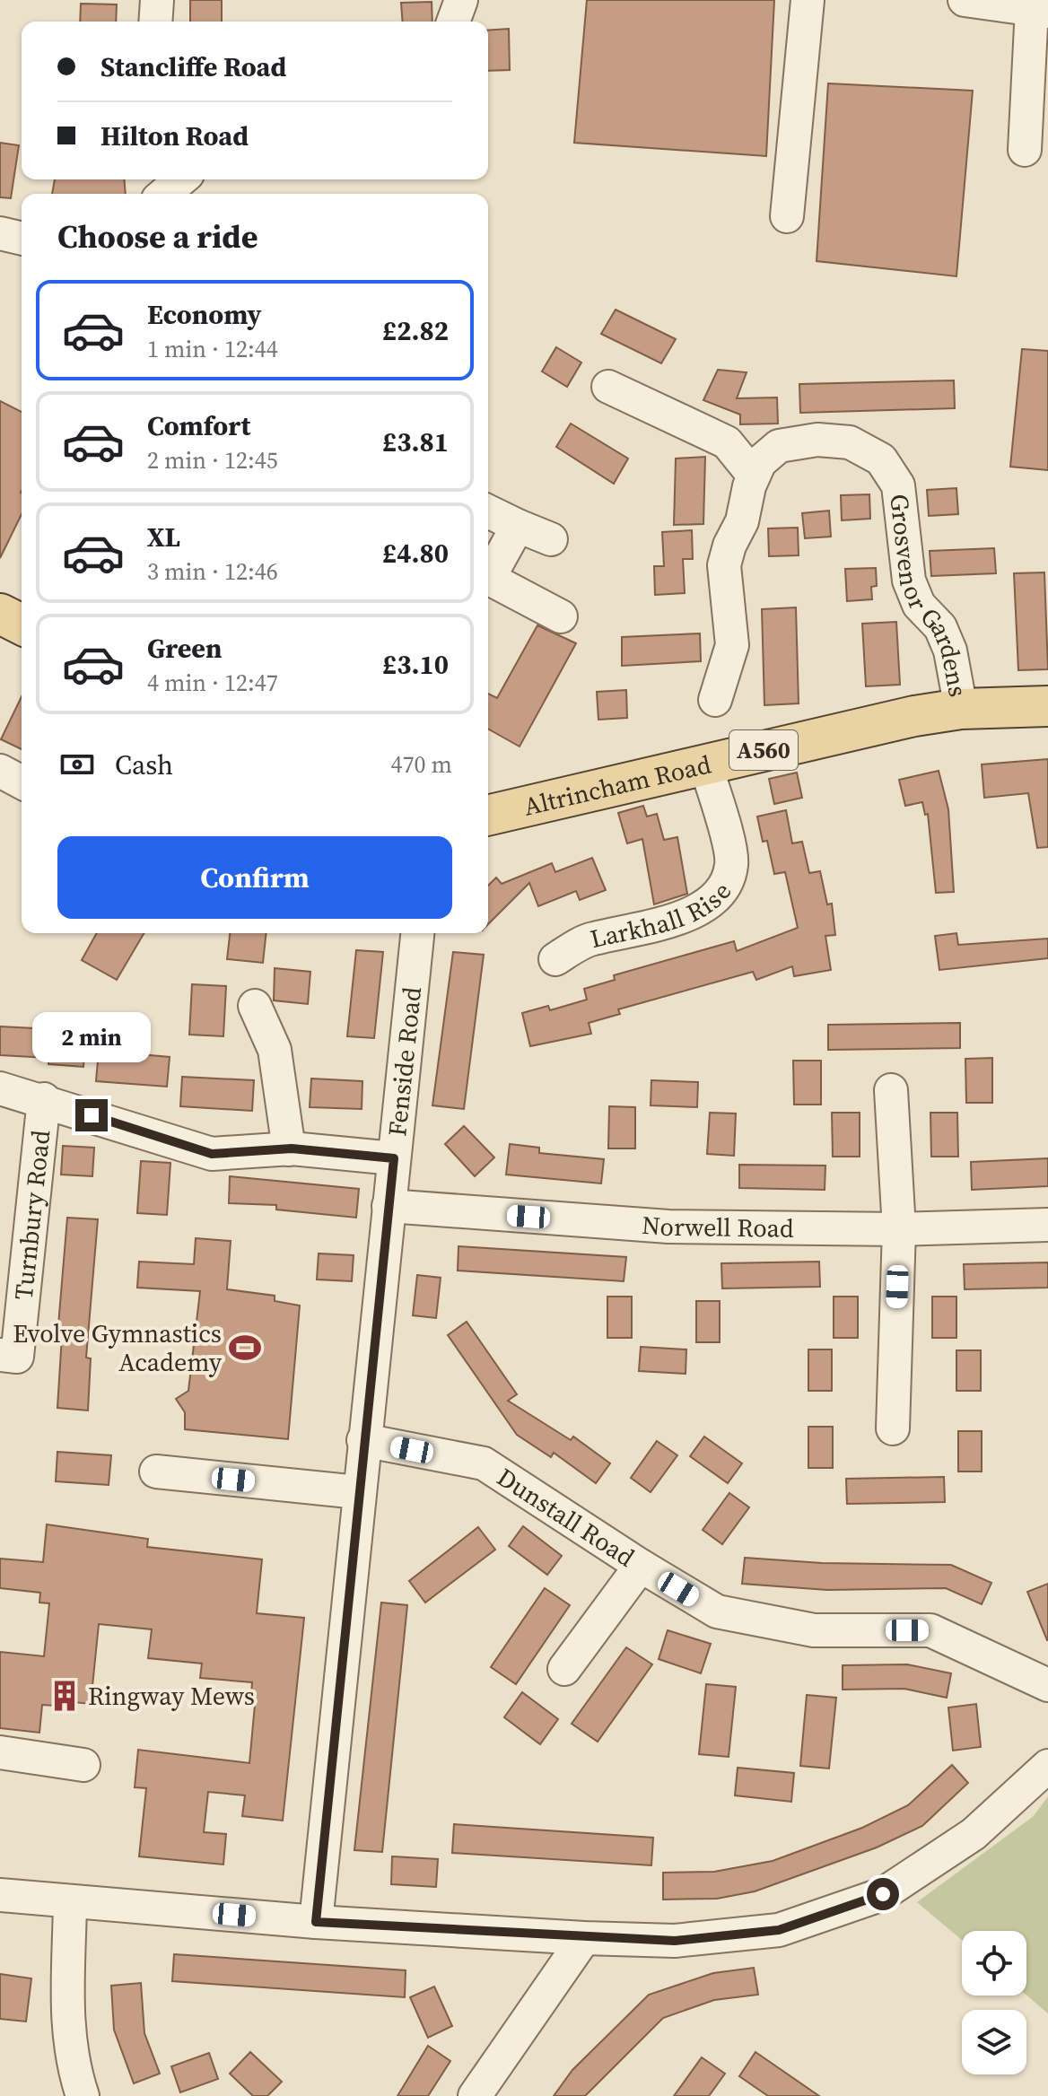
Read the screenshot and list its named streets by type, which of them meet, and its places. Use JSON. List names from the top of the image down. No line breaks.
{"streets":{"main road":["A560","Altrincham Road"],"street":["Grosvenor Gardens","Larkhall Rise","Fenside Road","Turnbury Road","Norwell Road","Dunstall Road"]},"crossings":[["Grosvenor Gardens","Altrincham Road"],["Altrincham Road","Larkhall Rise"],["Fenside Road","Norwell Road"],["Fenside Road","Dunstall Road"]],"places":{"sports":["Evolve Gymnastics Academy"],"building":["Ringway Mews"]},"page":{"banner":["Stancliffe Road","Hilton Road"],"heading":"Choose a ride","list":[{"name":"Economy","note":"1 min · 12:44","value":"£2.82"},{"name":"Comfort","note":"2 min · 12:45","value":"£3.81"},{"name":"XL","note":"3 min · 12:46","value":"£4.80"},{"name":"Green","note":"4 min · 12:47","value":"£3.10"}],"pay":["Cash","470 m"],"buttons":"Confirm","bubble":"2 min"}}
